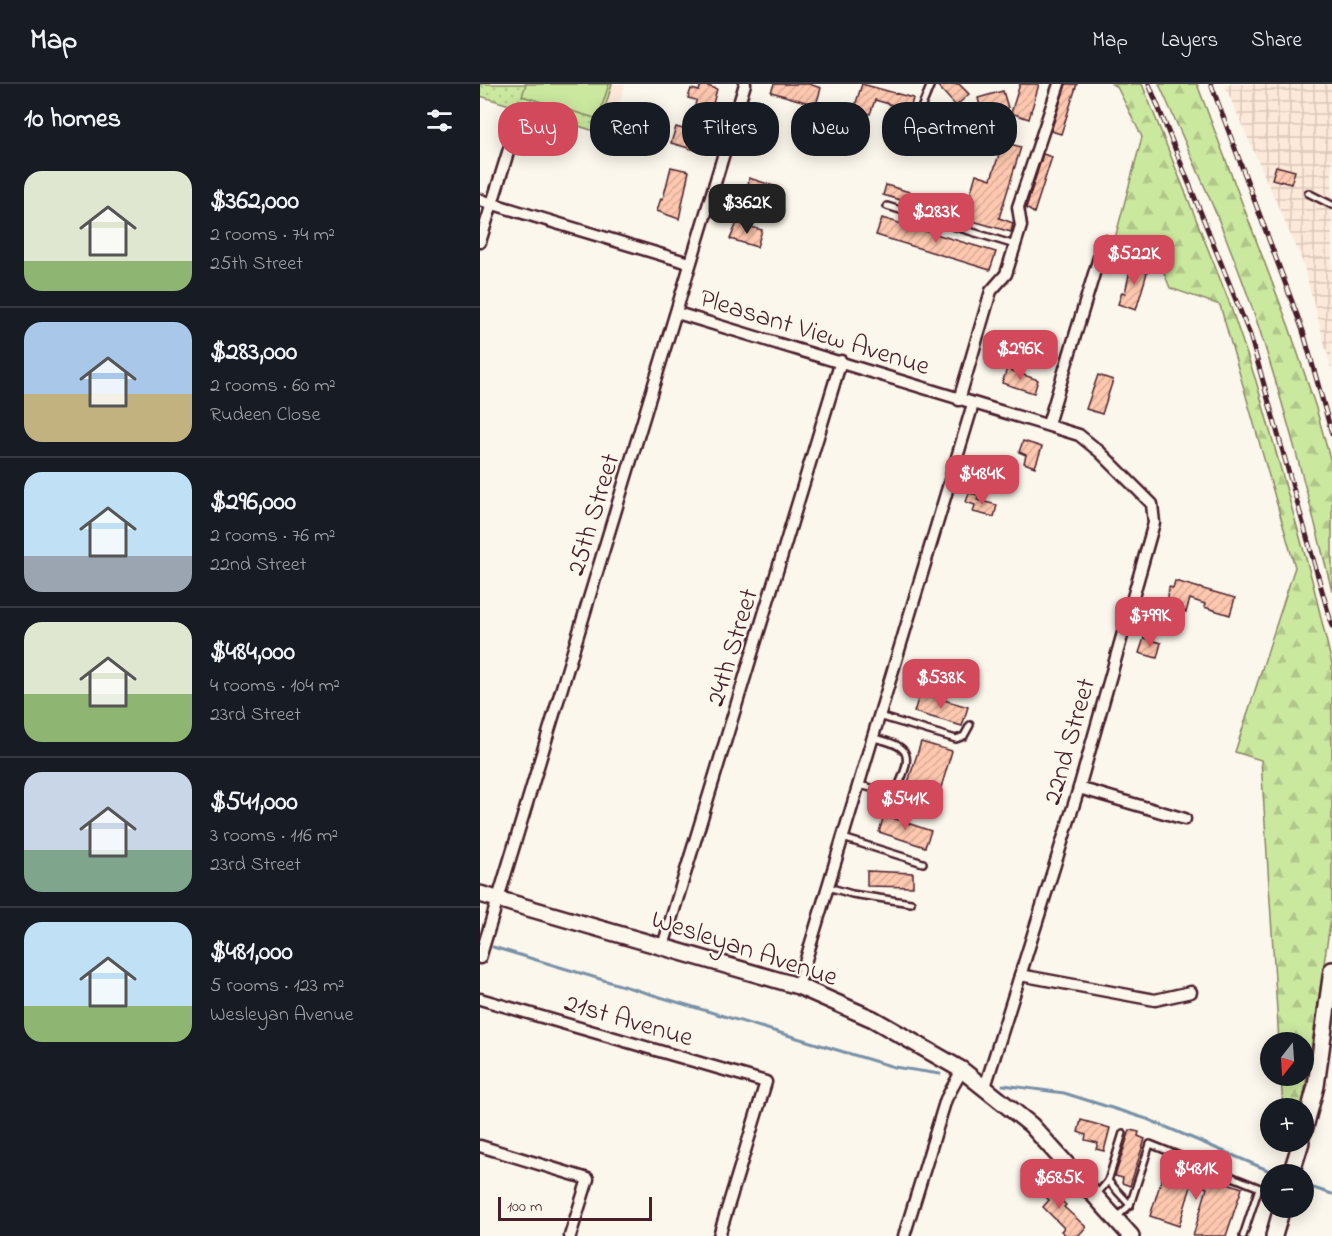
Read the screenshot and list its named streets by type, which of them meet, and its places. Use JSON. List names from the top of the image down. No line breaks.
{"streets":{"street":["Pleasant View Avenue","25th Street","24th Street","22nd Street","Wesleyan Avenue","21st Avenue"]},"crossings":[["Pleasant View Avenue","25th Street"],["Pleasant View Avenue","24th Street"],["Pleasant View Avenue","22nd Street"],["25th Street","Wesleyan Avenue"],["24th Street","Wesleyan Avenue"],["22nd Street","Wesleyan Avenue"]],"scale_bar":"100 m","north":"bottom","page":{"header":"Map","nav":["Map","Layers","Share"],"heading":"10 homes","chip":["Buy","Rent","Filters","New","Apartment"],"list":[{"name":"$362,000","note":"2 rooms · 74 m² · 25th Street"},{"name":"$283,000","note":"2 rooms · 60 m² · Rudeen Close"},{"name":"$296,000","note":"2 rooms · 76 m² · 22nd Street"},{"name":"$484,000","note":"4 rooms · 104 m² · 23rd Street"},{"name":"$541,000","note":"3 rooms · 116 m² · 23rd Street"},{"name":"$481,000","note":"5 rooms · 123 m² · Wesleyan Avenue"}],"price":["$362K","$283K","$522K","$296K","$484K","$799K","$538K","$541K","$481K","$685K"],"map_buttons":["+","−"],"scale":"100 m"}}
